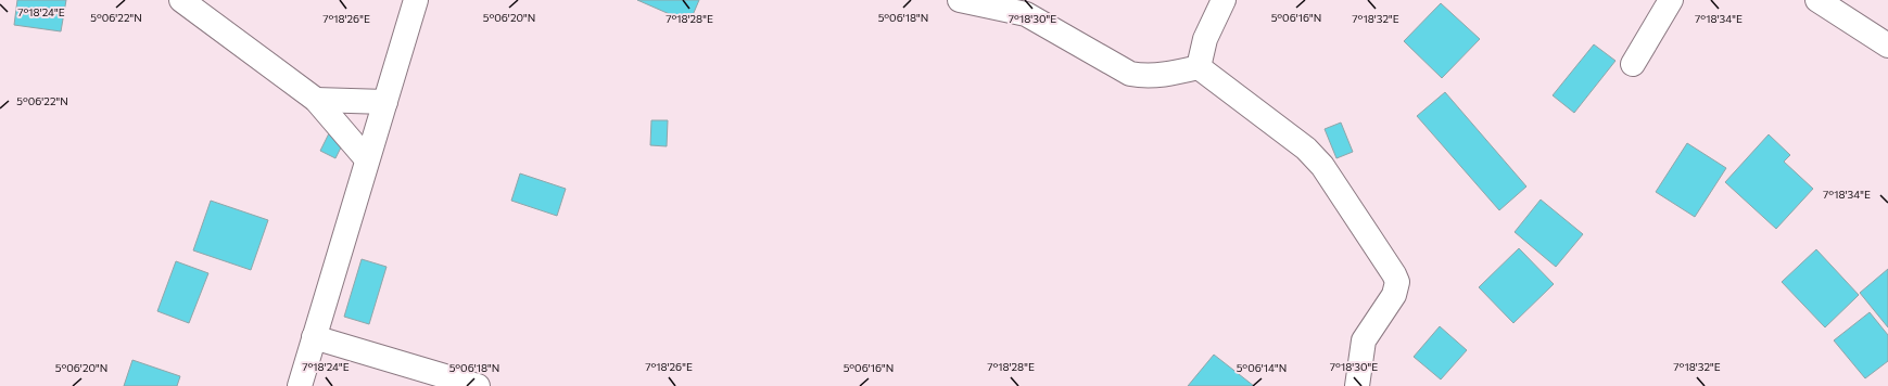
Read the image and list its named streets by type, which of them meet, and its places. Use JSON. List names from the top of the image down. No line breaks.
{"coordinates":["7°18'24\"E","5°06'22\"N","5°06'16\"N","5°06'20\"N","5°06'18\"N","7°18'26\"E","7°18'28\"E","7°18'30\"E","7°18'32\"E","7°18'34\"E","5°06'14\"N"]}
